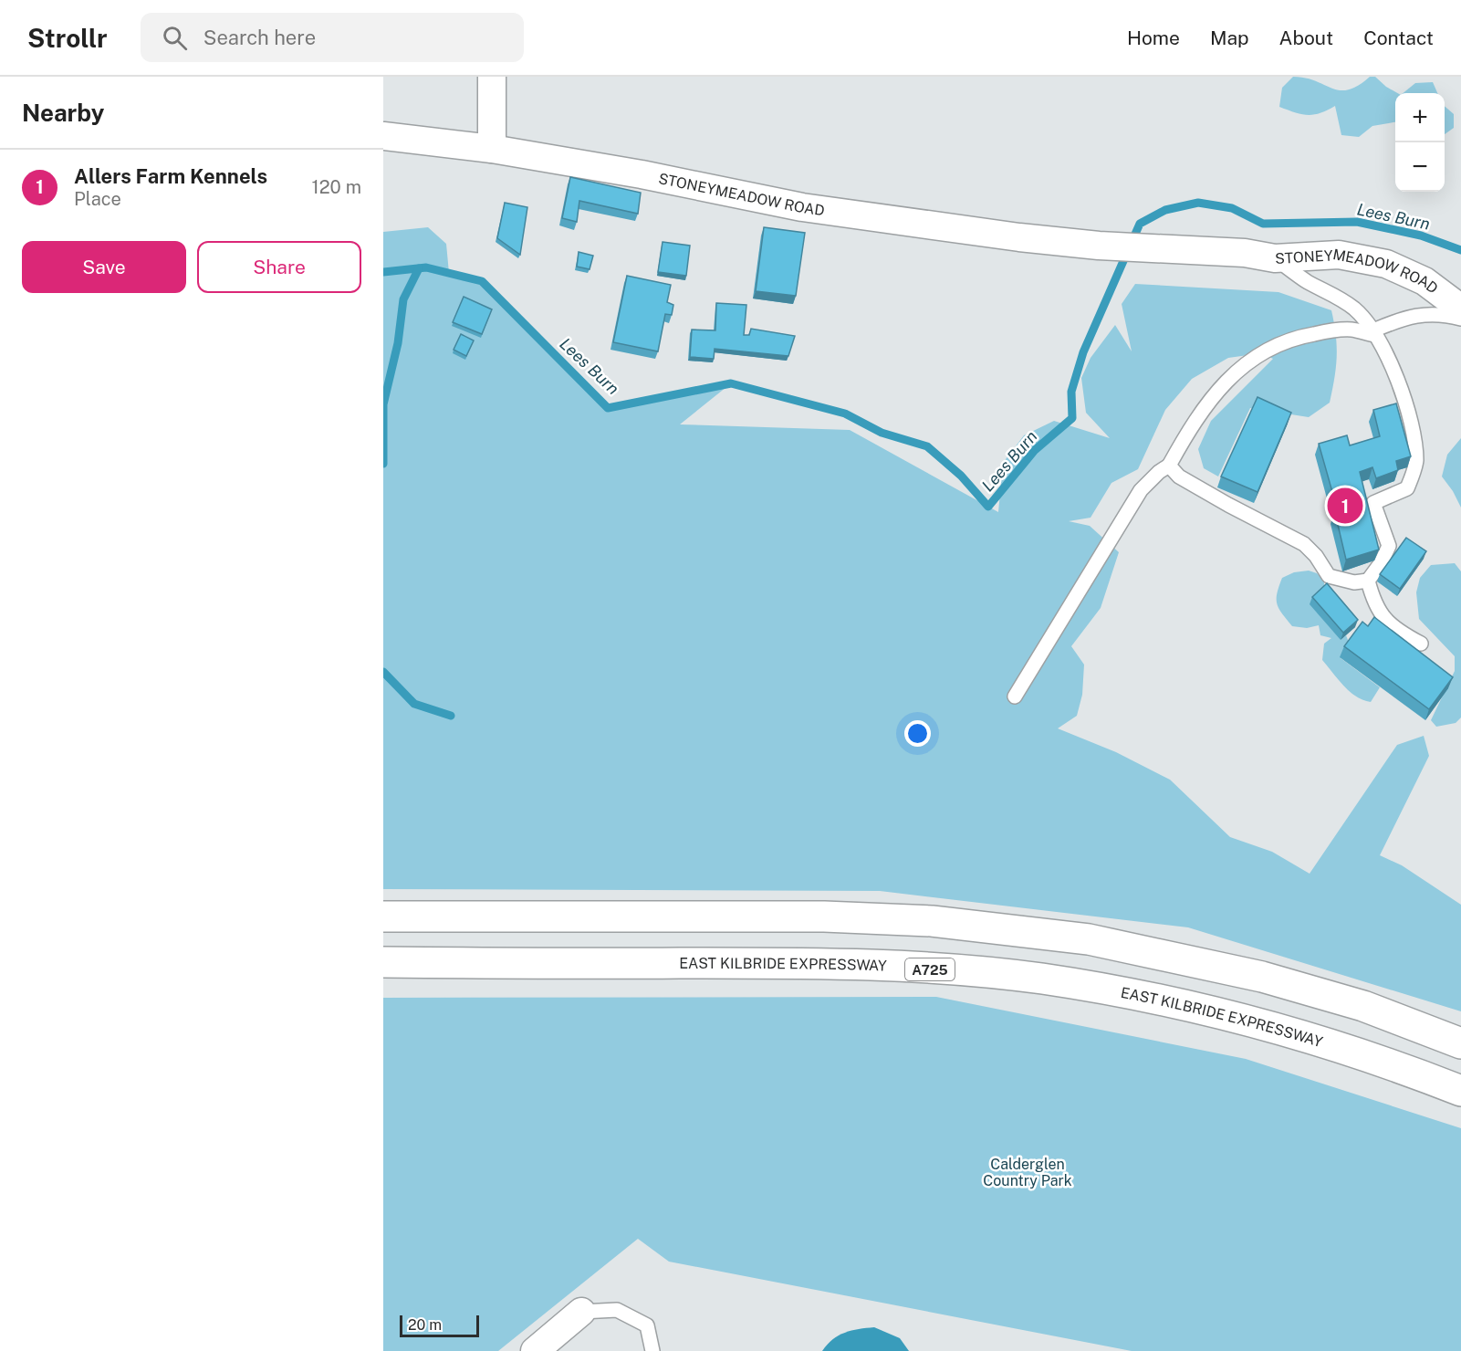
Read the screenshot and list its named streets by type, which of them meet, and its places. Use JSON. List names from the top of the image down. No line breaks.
{"streets":{"highway":["EAST KILBRIDE EXPRESSWAY","A725"],"street":["STONEYMEADOW ROAD"]},"water":["Lees Burn"],"parks":["Calderglen Country Park"],"scale_bar":"20 m","page":{"header":"Strollr","search":"Search here","nav":["Home","Map","About","Contact"],"heading":"Nearby","map_buttons":["+","−"],"list":[{"mark":"1","name":"Allers Farm Kennels","note":"Place","value":"120 m"}],"buttons":["Save","Share"],"pins":"1","scale":"20 m"}}
